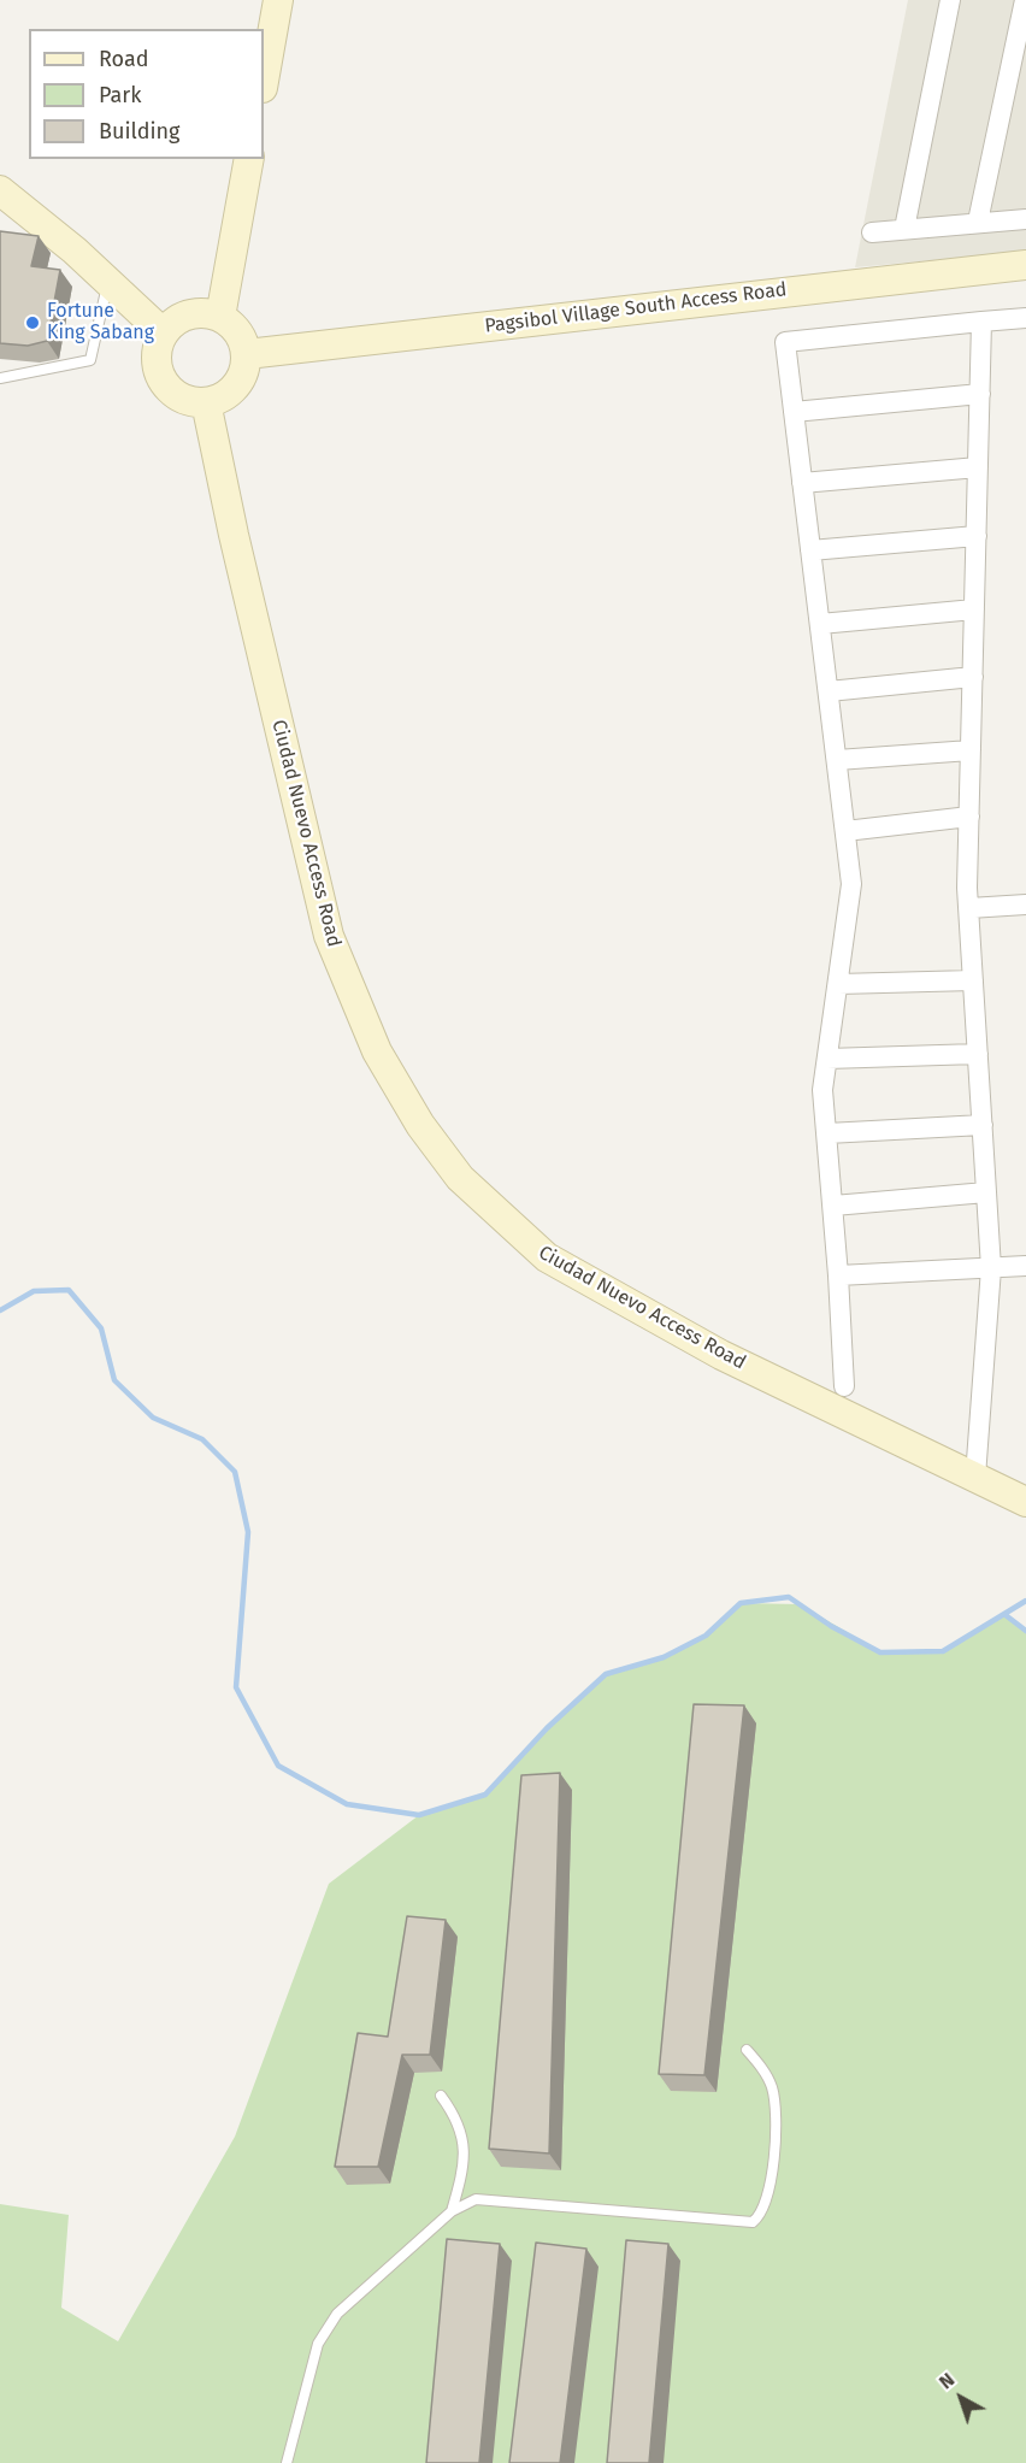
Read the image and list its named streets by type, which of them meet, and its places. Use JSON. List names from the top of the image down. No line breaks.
{"streets":{"street":["Pagsibol Village South Access Road","Ciudad Nuevo Access Road"]},"crossings":[["Pagsibol Village South Access Road","Ciudad Nuevo Access Road"]],"places":["Fortune King Sabang"],"legend":["Road","Park","Building"],"north":"top left"}
